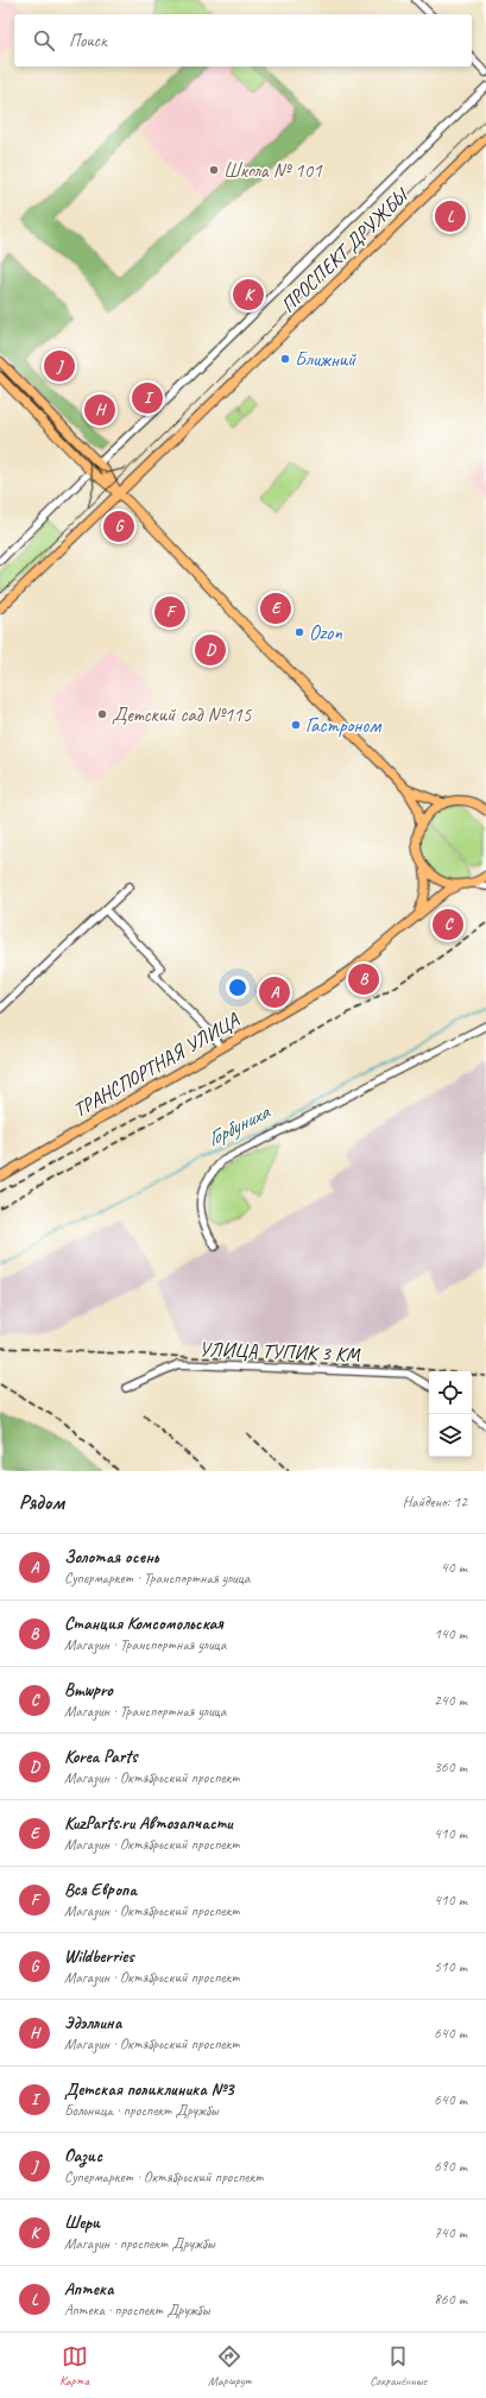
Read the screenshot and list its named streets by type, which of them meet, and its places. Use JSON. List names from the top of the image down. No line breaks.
{"streets":{"main road":["ПРОСПЕКТ ДРУЖБЫ","ТРАНСПОРТНАЯ УЛИЦА"],"street":["УЛИЦА ТУПИК 3 КМ"]},"water":["Горбуниха"],"places":["Школа № 101","Ближний","Ozon","Детский сад №115","Гастроном"],"page":{"search":"Поиск","pins":["L","K","J","I","H","G","E","F","D","C","B","A"],"heading":["Рядом","Найдено: 12"],"list":[{"mark":"A","name":"Золотая осень","note":"Супермаркет · Транспортная улица","value":"40 m"},{"mark":"B","name":"Станция Комсомольская","note":"Магазин · Транспортная улица","value":"140 m"},{"mark":"C","name":"Bmwpro","note":"Магазин · Транспортная улица","value":"240 m"},{"mark":"D","name":"Korea Parts","note":"Магазин · Октябрьский проспект","value":"360 m"},{"mark":"E","name":"KuzParts.ru Автозапчасти","note":"Магазин · Октябрьский проспект","value":"410 m"},{"mark":"F","name":"Вся Европа","note":"Магазин · Октябрьский проспект","value":"410 m"},{"mark":"G","name":"Wildberries","note":"Магазин · Октябрьский проспект","value":"510 m"},{"mark":"H","name":"Эдэллина","note":"Магазин · Октябрьский проспект","value":"640 m"},{"mark":"I","name":"Детская поликлиника №3","note":"Больница · проспект Дружбы","value":"640 m"},{"mark":"J","name":"Оазис","note":"Супермаркет · Октябрьский проспект","value":"690 m"},{"mark":"K","name":"Шери","note":"Магазин · проспект Дружбы","value":"740 m"},{"mark":"L","name":"Аптека","note":"Аптека · проспект Дружбы","value":"860 m"}],"nav":["Карта","Маршрут","Сохранённые"]}}
